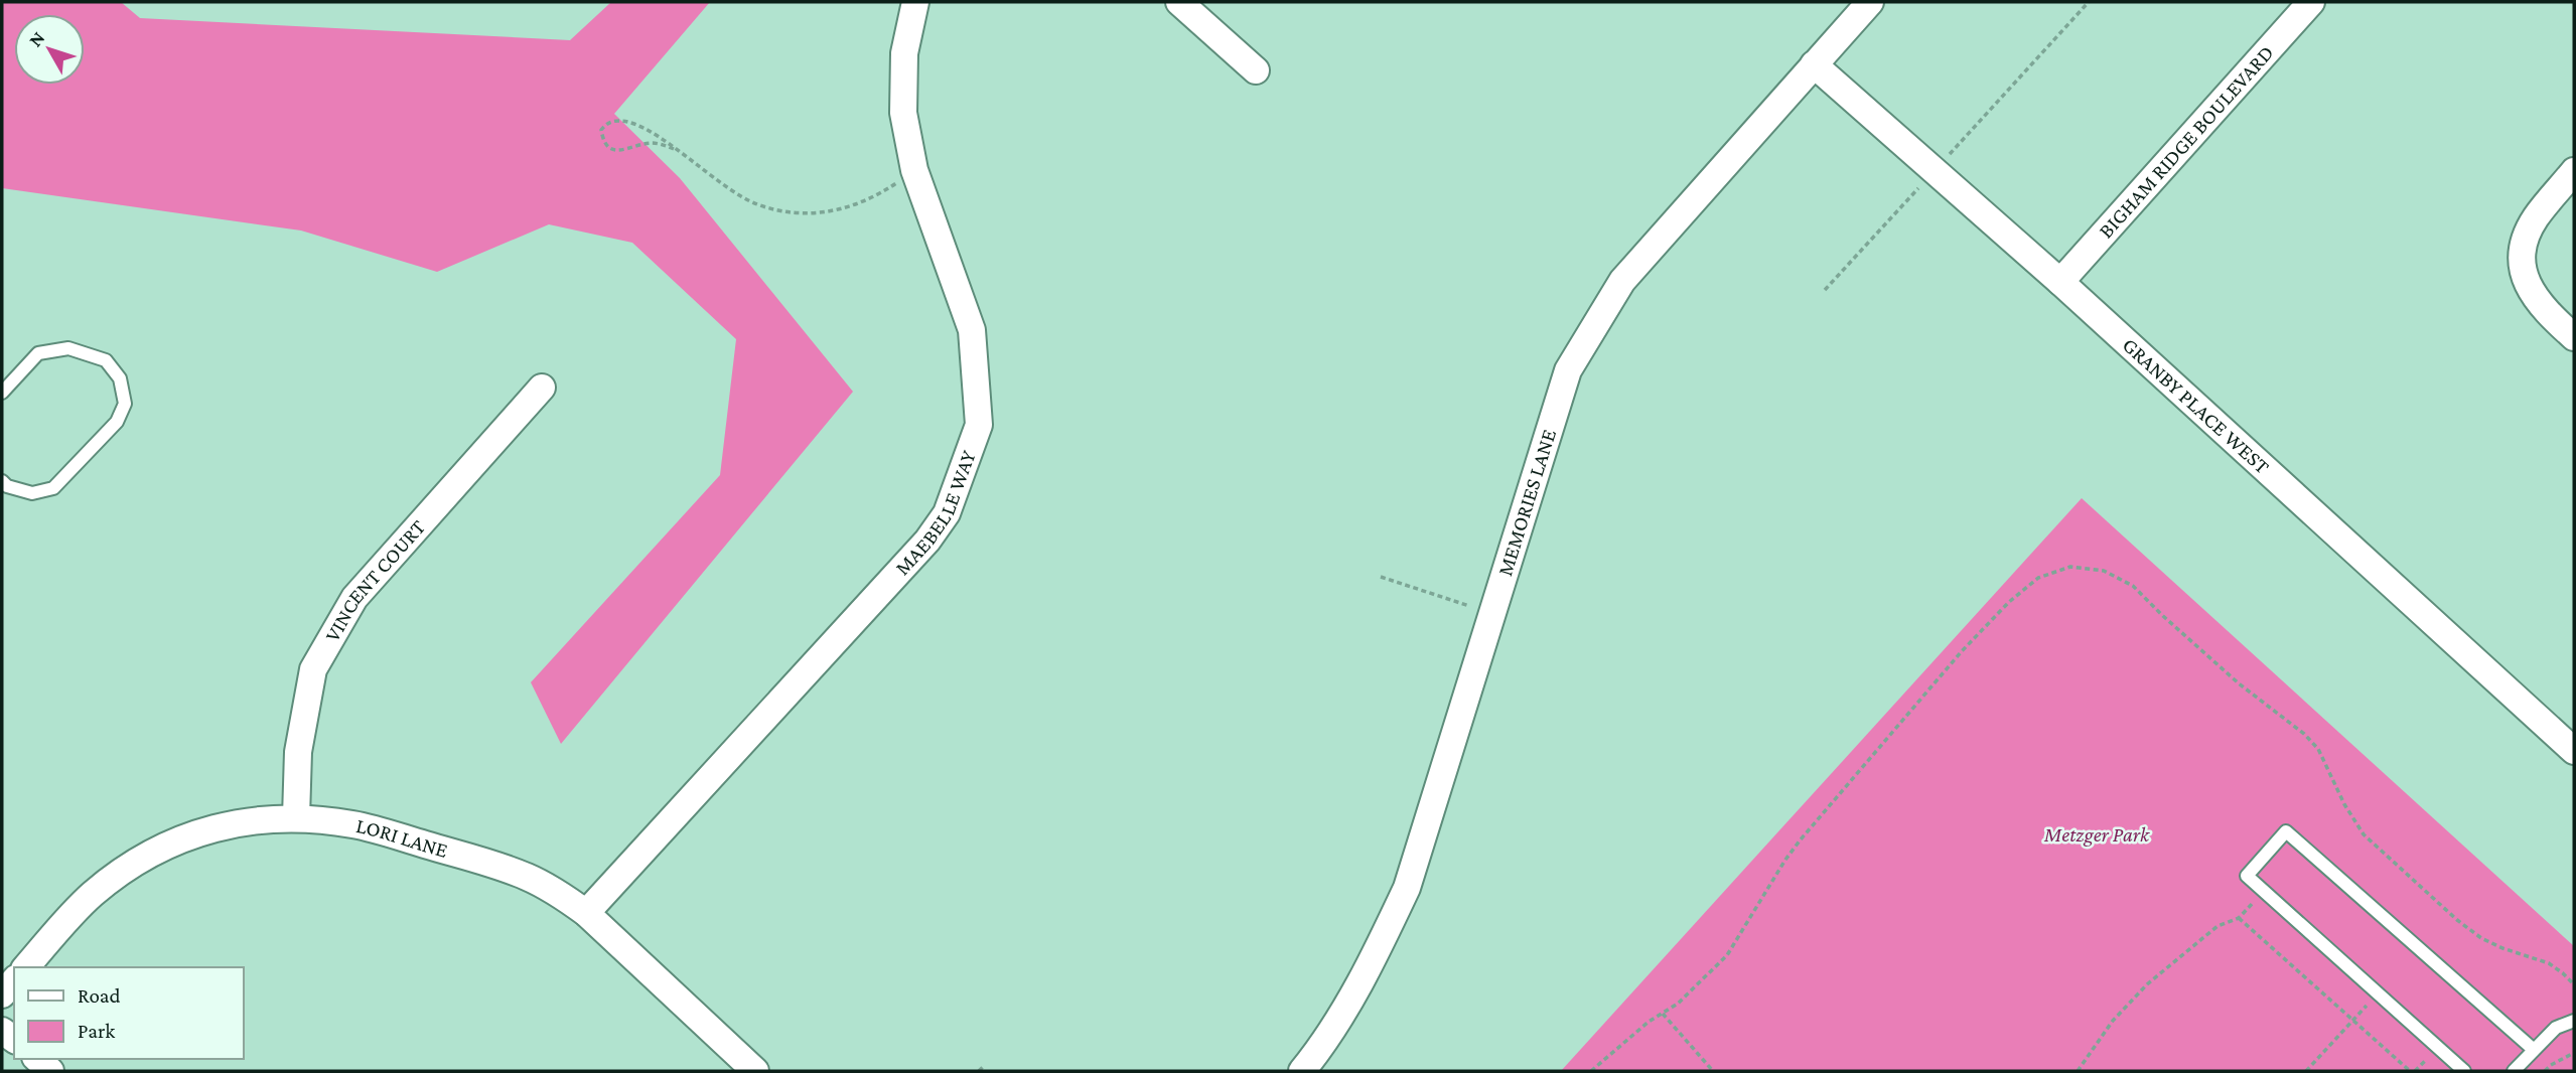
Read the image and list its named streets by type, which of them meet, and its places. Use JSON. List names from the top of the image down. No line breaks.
{"streets":{"street":["BIGHAM RIDGE BOULEVARD","GRANBY PLACE WEST","MEMORIES LANE","MAEBELLE WAY","VINCENT COURT","LORI LANE"]},"crossings":[["BIGHAM RIDGE BOULEVARD","GRANBY PLACE WEST"],["GRANBY PLACE WEST","MEMORIES LANE"],["MAEBELLE WAY","LORI LANE"],["VINCENT COURT","LORI LANE"]],"parks":["Metzger Park"],"legend":["Road","Park"],"north":"top left"}
